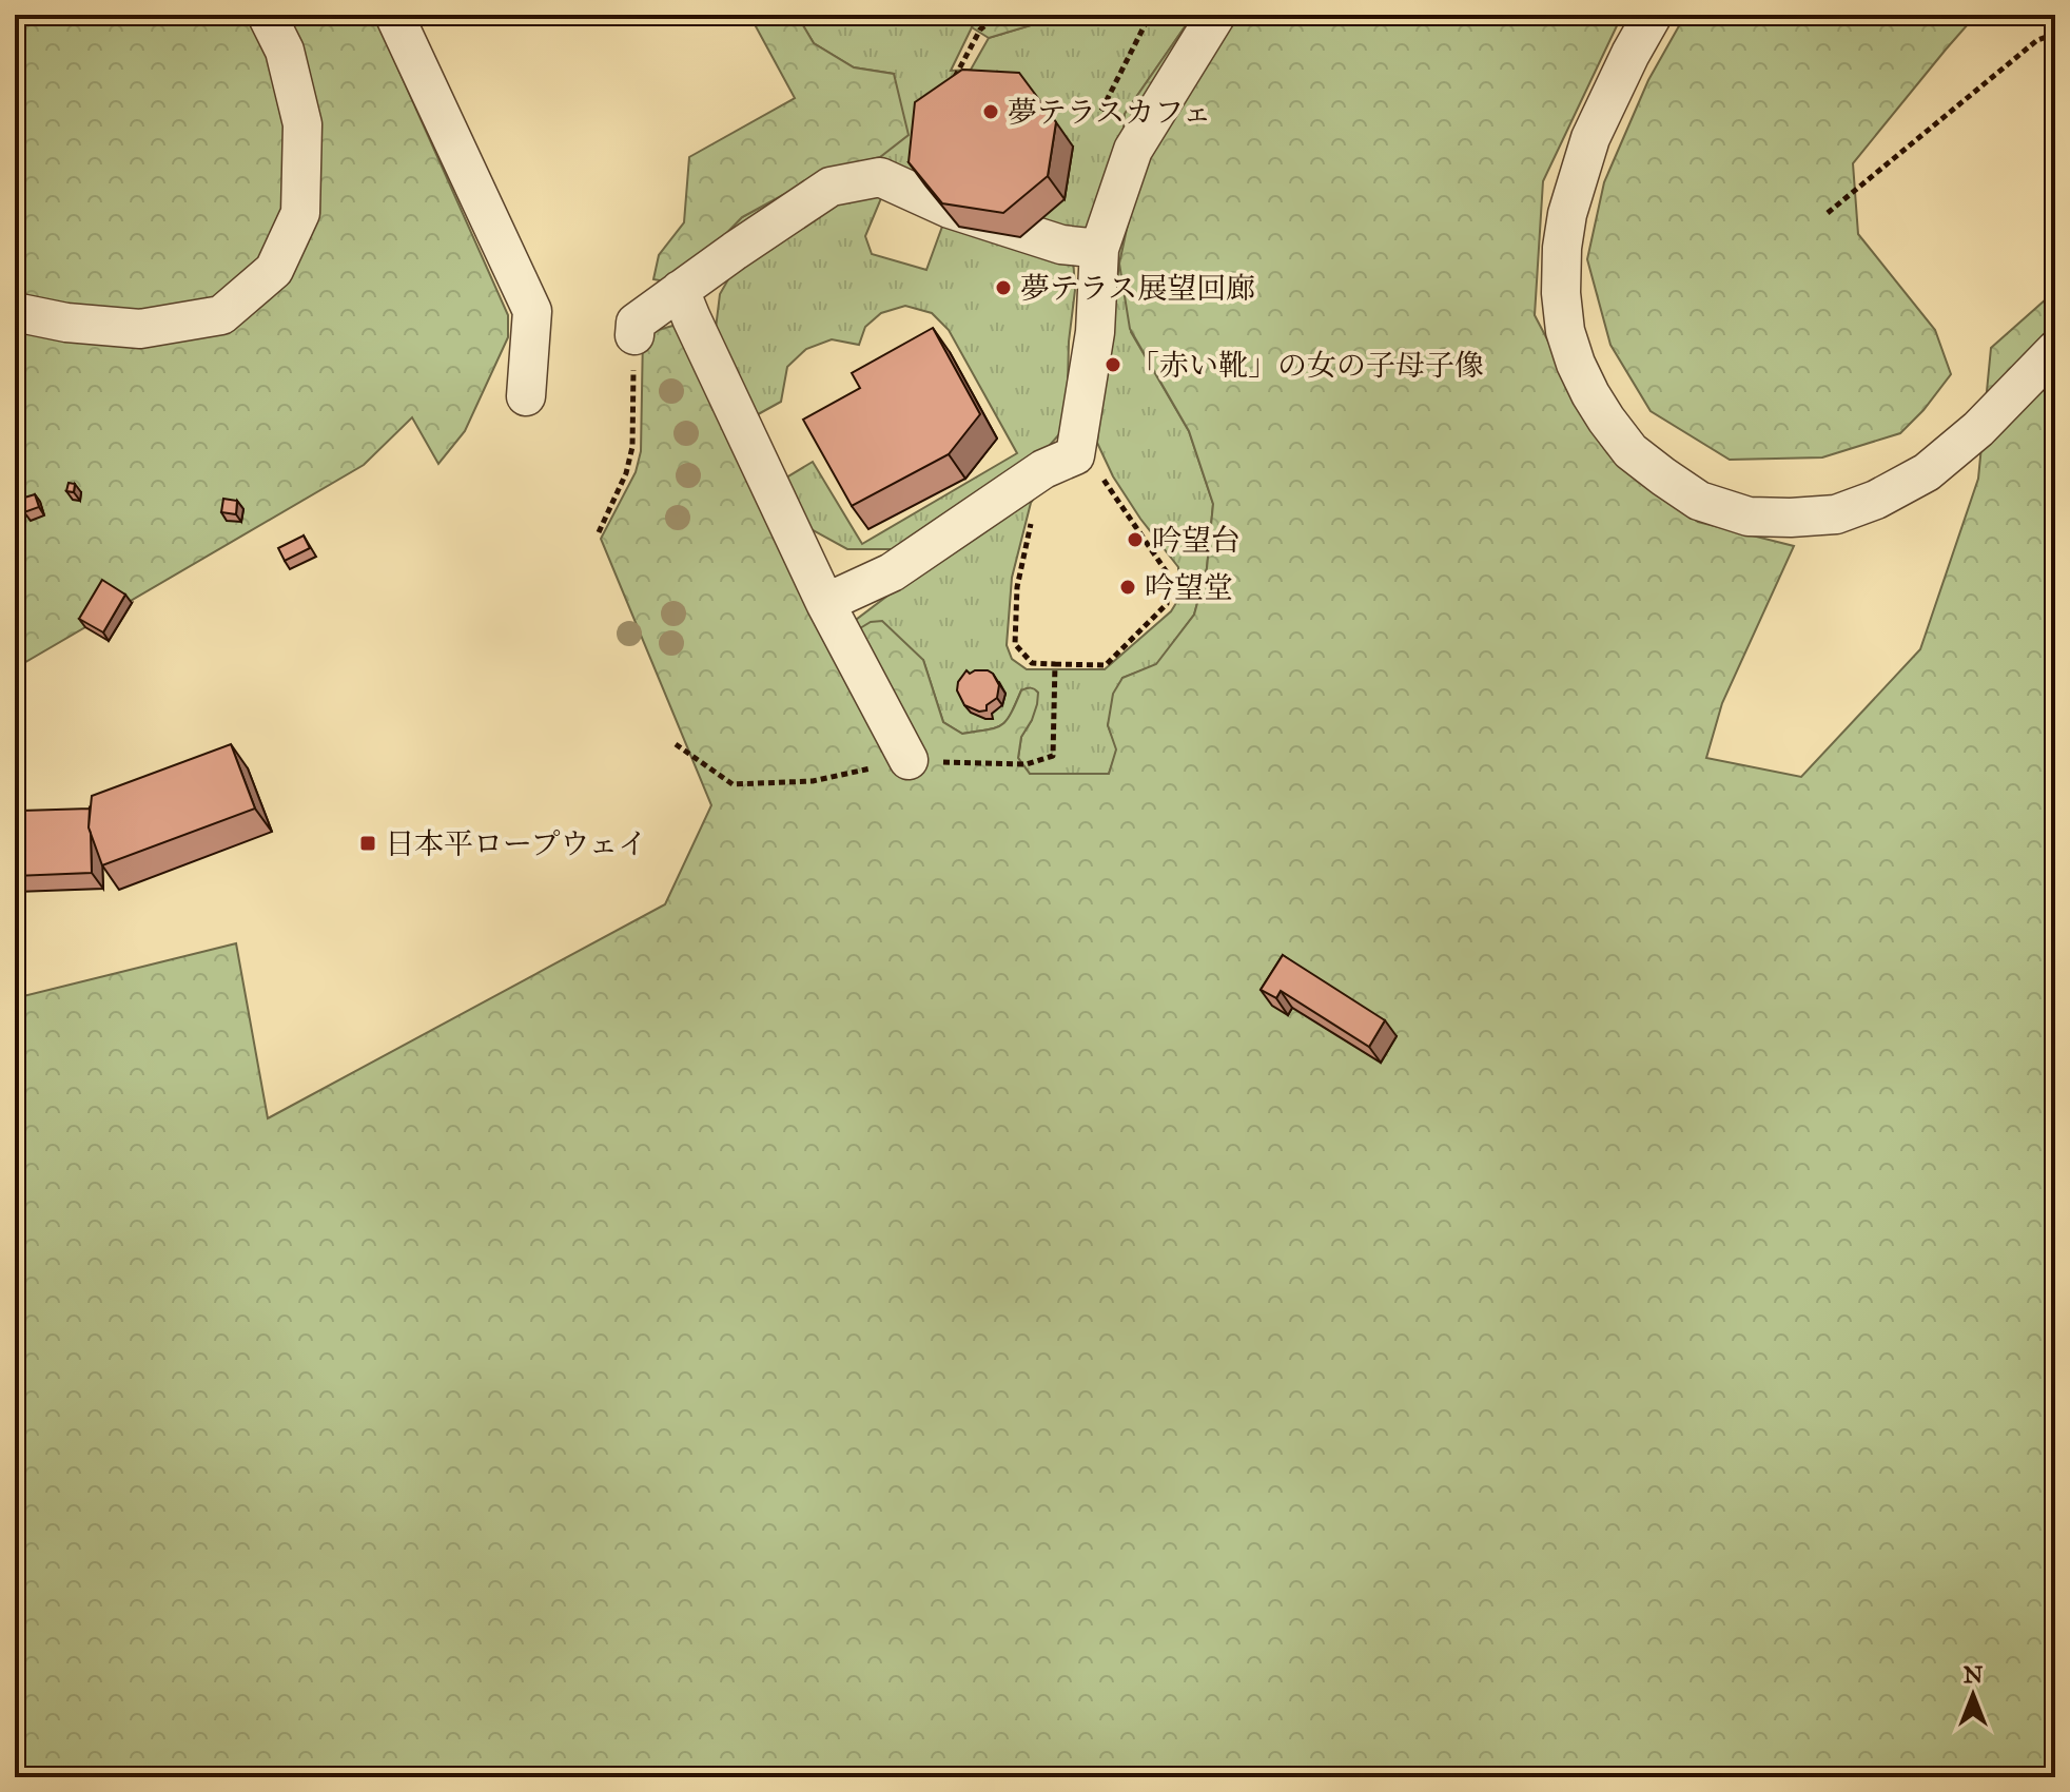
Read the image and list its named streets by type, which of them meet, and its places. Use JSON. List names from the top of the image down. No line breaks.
{"places":{"other":["夢テラスカフェ","夢テラス展望回廊","「赤い靴」の女の子母子像","吟望台","吟望堂"],"transit":["日本平ロープウェイ"]},"north":"top"}
